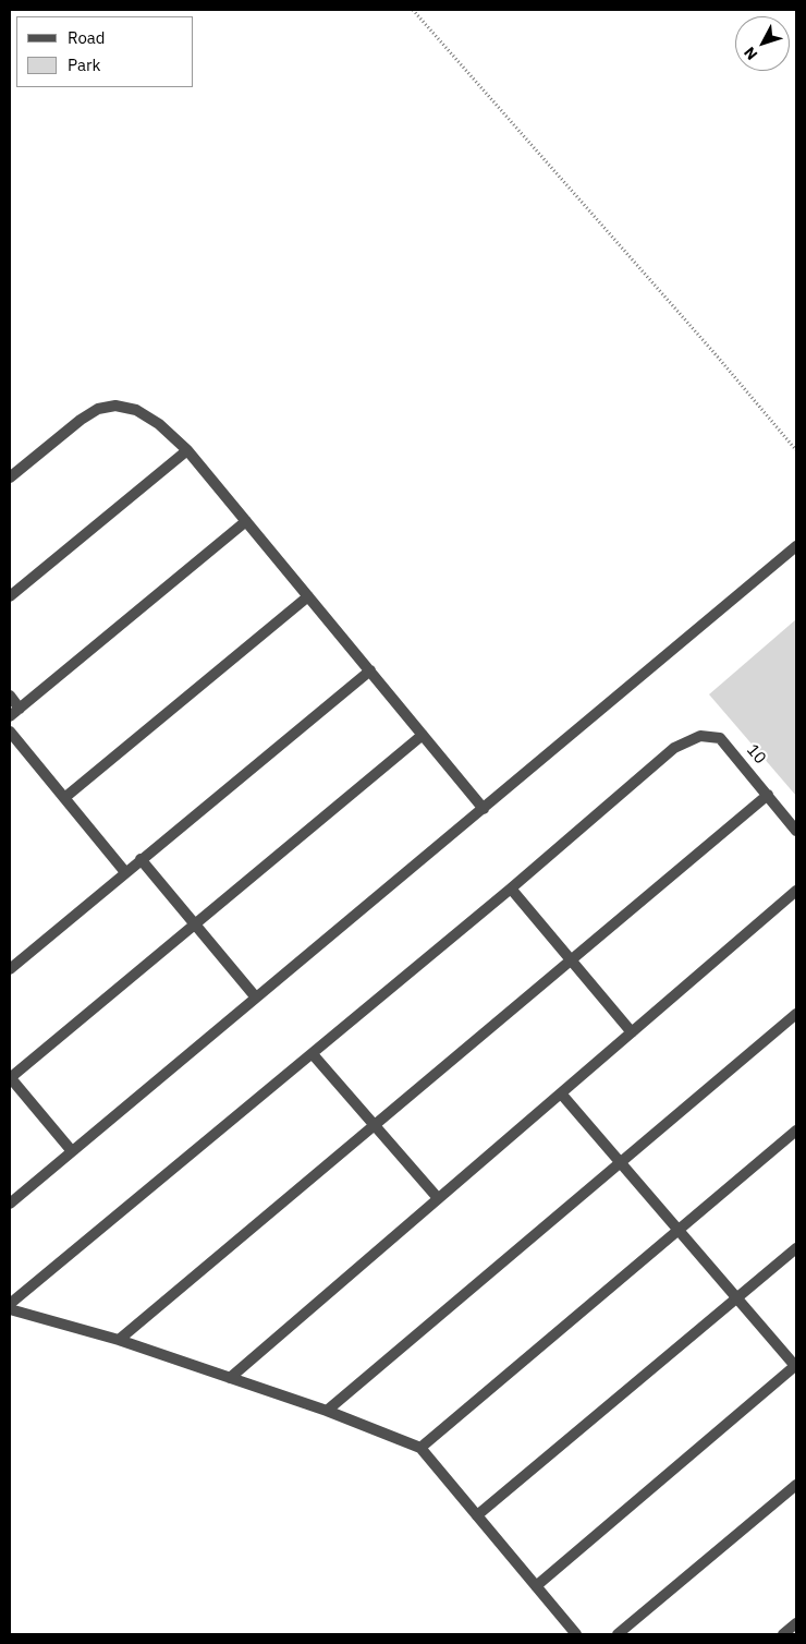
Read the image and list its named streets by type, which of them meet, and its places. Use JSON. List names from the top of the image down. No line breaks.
{"streets":{"street":["10"]},"legend":["Road","Park"],"north":"bottom left"}
